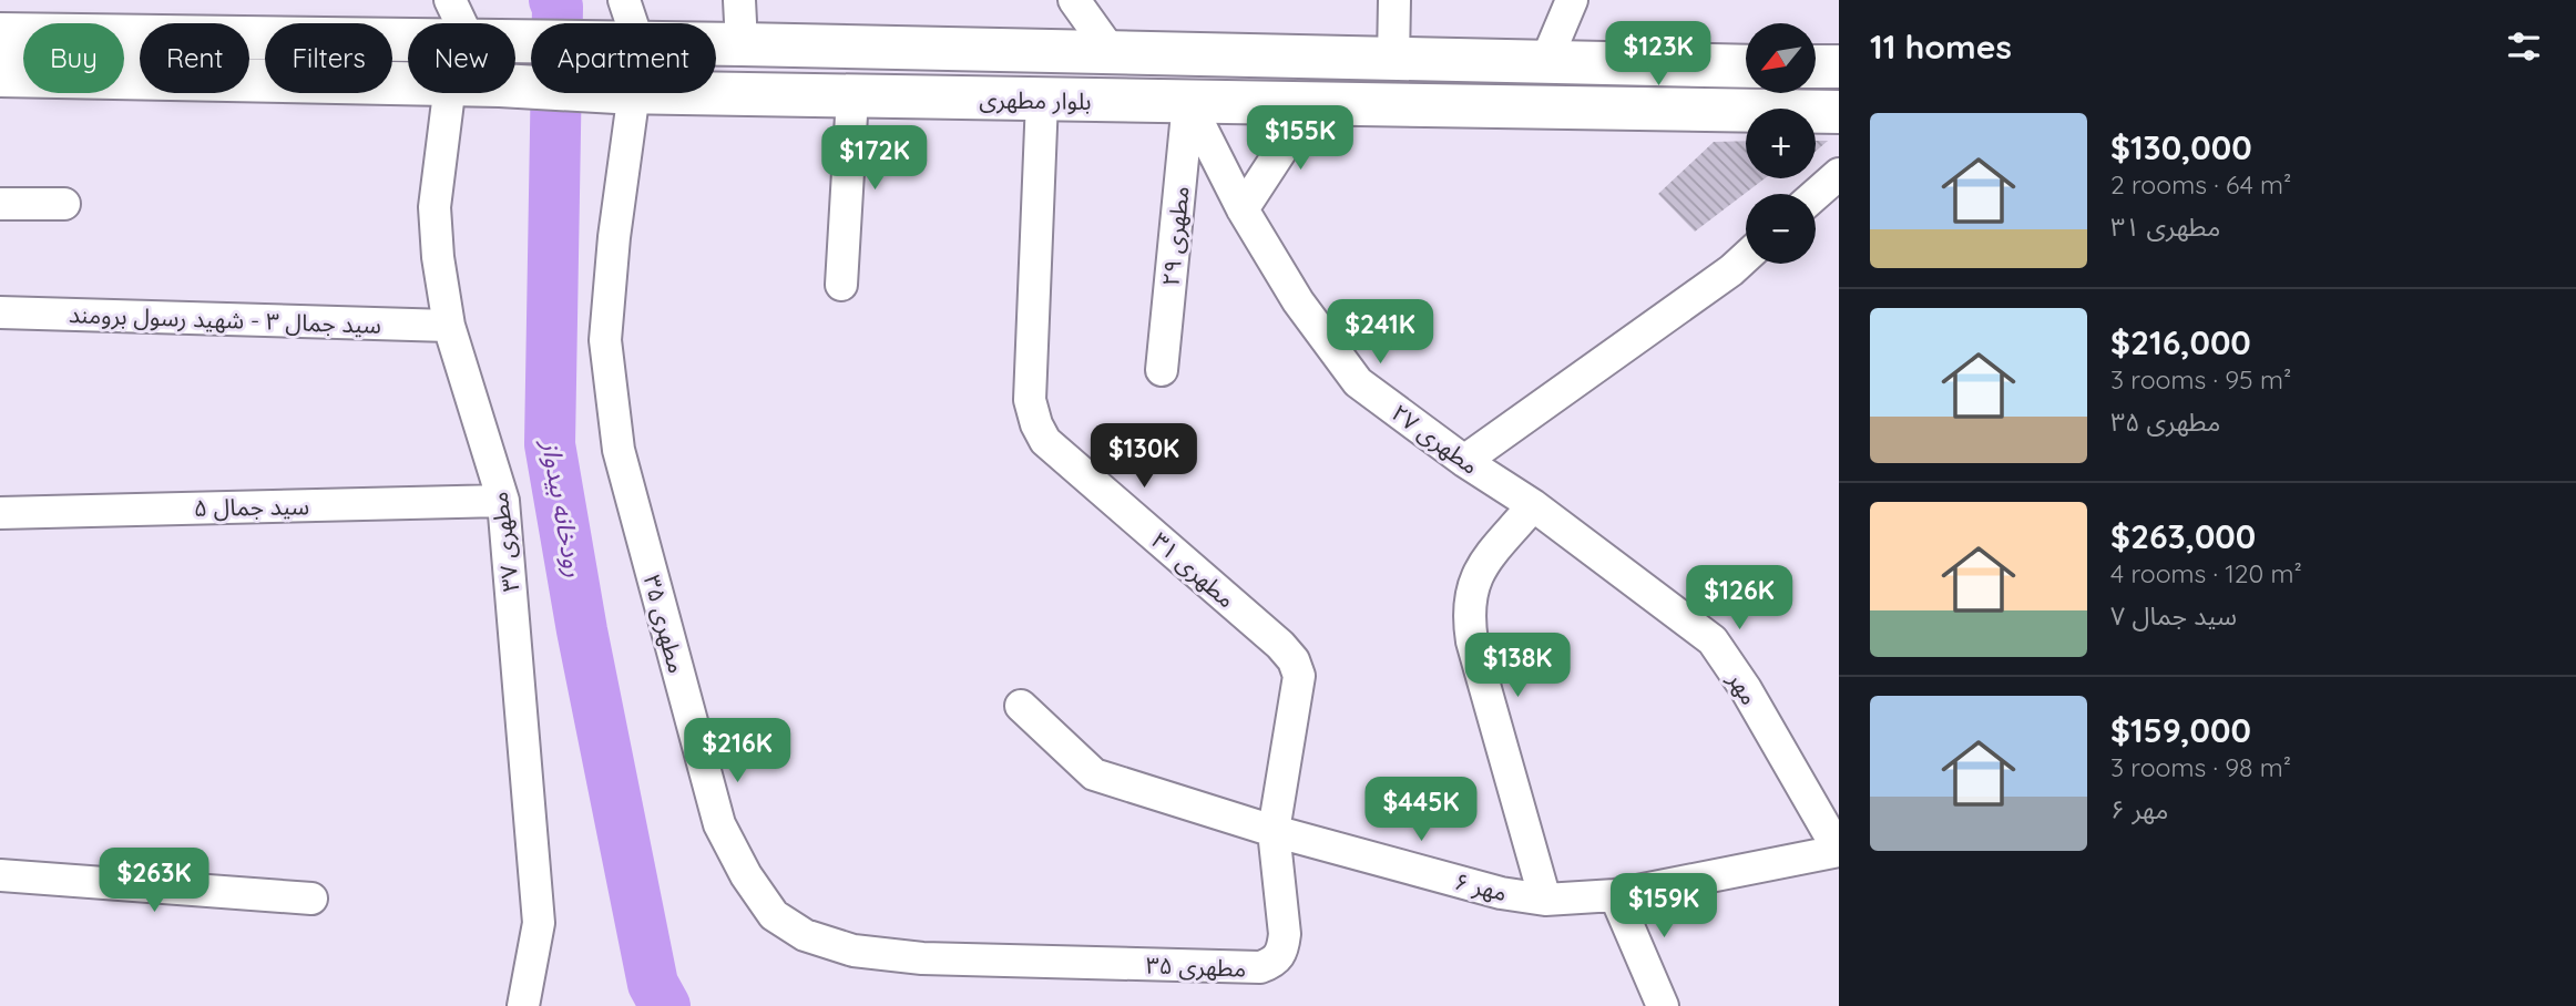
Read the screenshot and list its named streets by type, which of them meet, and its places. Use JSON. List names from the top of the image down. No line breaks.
{"streets":{"main road":["بلوار مطهری"],"street":["مطهری ۲۹","سید جمال ۳ - شهید رسول برومند","مطهری ۲۷","سید جمال ۵","مطهری ۳۷","مطهری ۳۱","مطهری ۳۵","مهر","مهر ۶"]},"crossings":[["بلوار مطهری","مطهری ۲۹"],["بلوار مطهری","مطهری ۲۷"],["بلوار مطهری","مطهری ۳۱"],["مطهری ۲۹","مطهری ۲۷"],["سید جمال ۳ - شهید رسول برومند","مطهری ۳۷"],["مطهری ۲۷","مهر"],["سید جمال ۵","مطهری ۳۷"],["مطهری ۳۱","مطهری ۳۵"],["مطهری ۳۱","مهر ۶"],["مطهری ۳۵","مهر ۶"],["مهر","مهر ۶"]],"water":["رودخانه بیدواز"],"north":"bottom left","page":{"heading":"11 homes","price":["$123K","$155K","$172K","$241K","$130K","$126K","$138K","$216K","$445K","$263K","$159K"],"map_buttons":["+","−"],"chip":["Buy","Rent","Filters","New","Apartment"],"list":[{"name":"$130,000","note":"2 rooms · 64 m² · مطهری ۳۱"},{"name":"$216,000","note":"3 rooms · 95 m² · مطهری ۳۵"},{"name":"$263,000","note":"4 rooms · 120 m² · سید جمال ۷"},{"name":"$159,000","note":"3 rooms · 98 m² · مهر ۶"}]}}
